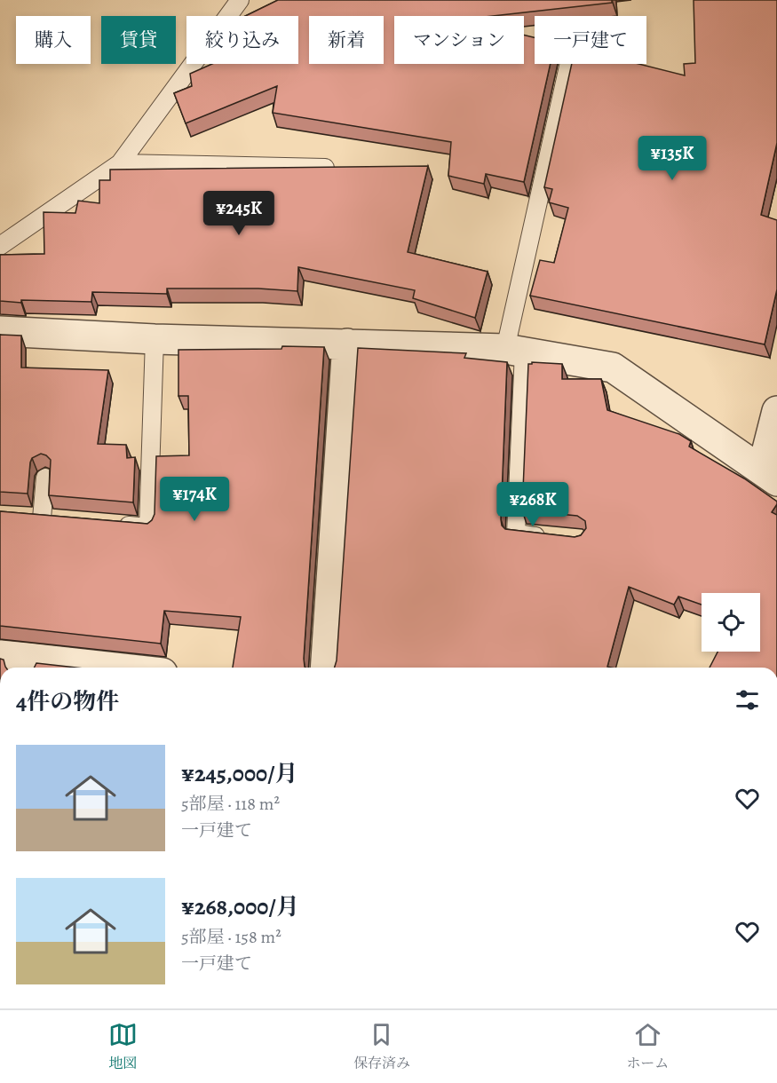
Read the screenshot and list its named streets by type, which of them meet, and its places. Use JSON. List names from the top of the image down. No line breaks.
{"page":{"chip":["購入","賃貸","絞り込み","新着","マンション","一戸建て"],"price":["¥135K","¥245K","¥174K","¥268K"],"heading":"4件の物件","list":[{"name":"¥245,000/月","note":"5部屋 · 118 m² · 一戸建て"},{"name":"¥268,000/月","note":"5部屋 · 158 m² · 一戸建て"}],"tabs":["地図","保存済み","ホーム"]}}
